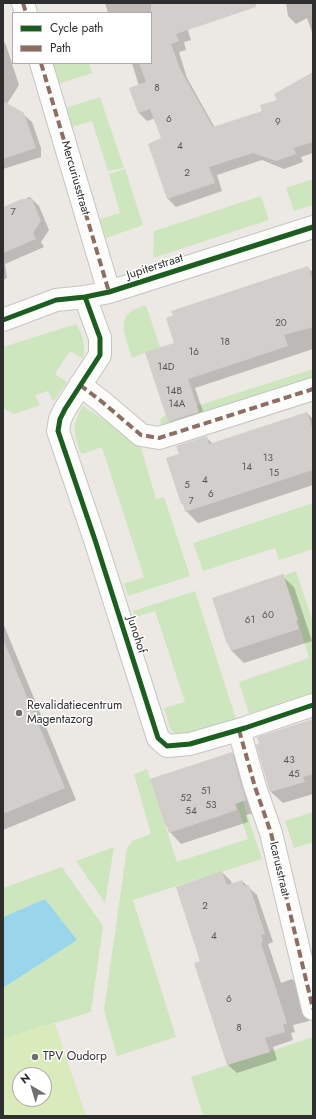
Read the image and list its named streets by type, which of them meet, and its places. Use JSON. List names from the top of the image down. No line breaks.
{"streets":{"street":["Mercuriusstraat","Jupiterstraat","Junohof","Icarusstraat"]},"crossings":[["Mercuriusstraat","Jupiterstraat"],["Jupiterstraat","Junohof"],["Junohof","Icarusstraat"]],"places":["Revalidatiecentrum Magentazorg","TPV Oudorp"],"house_numbers":["8","6","9","4","2","7","20","18","16","14D","14B","14A","13","14","15","4","5","6","7","60","61","43","45","51","52","53","54","2","4","6","8"],"legend":["Cycle path","Path"],"north":"top left"}
